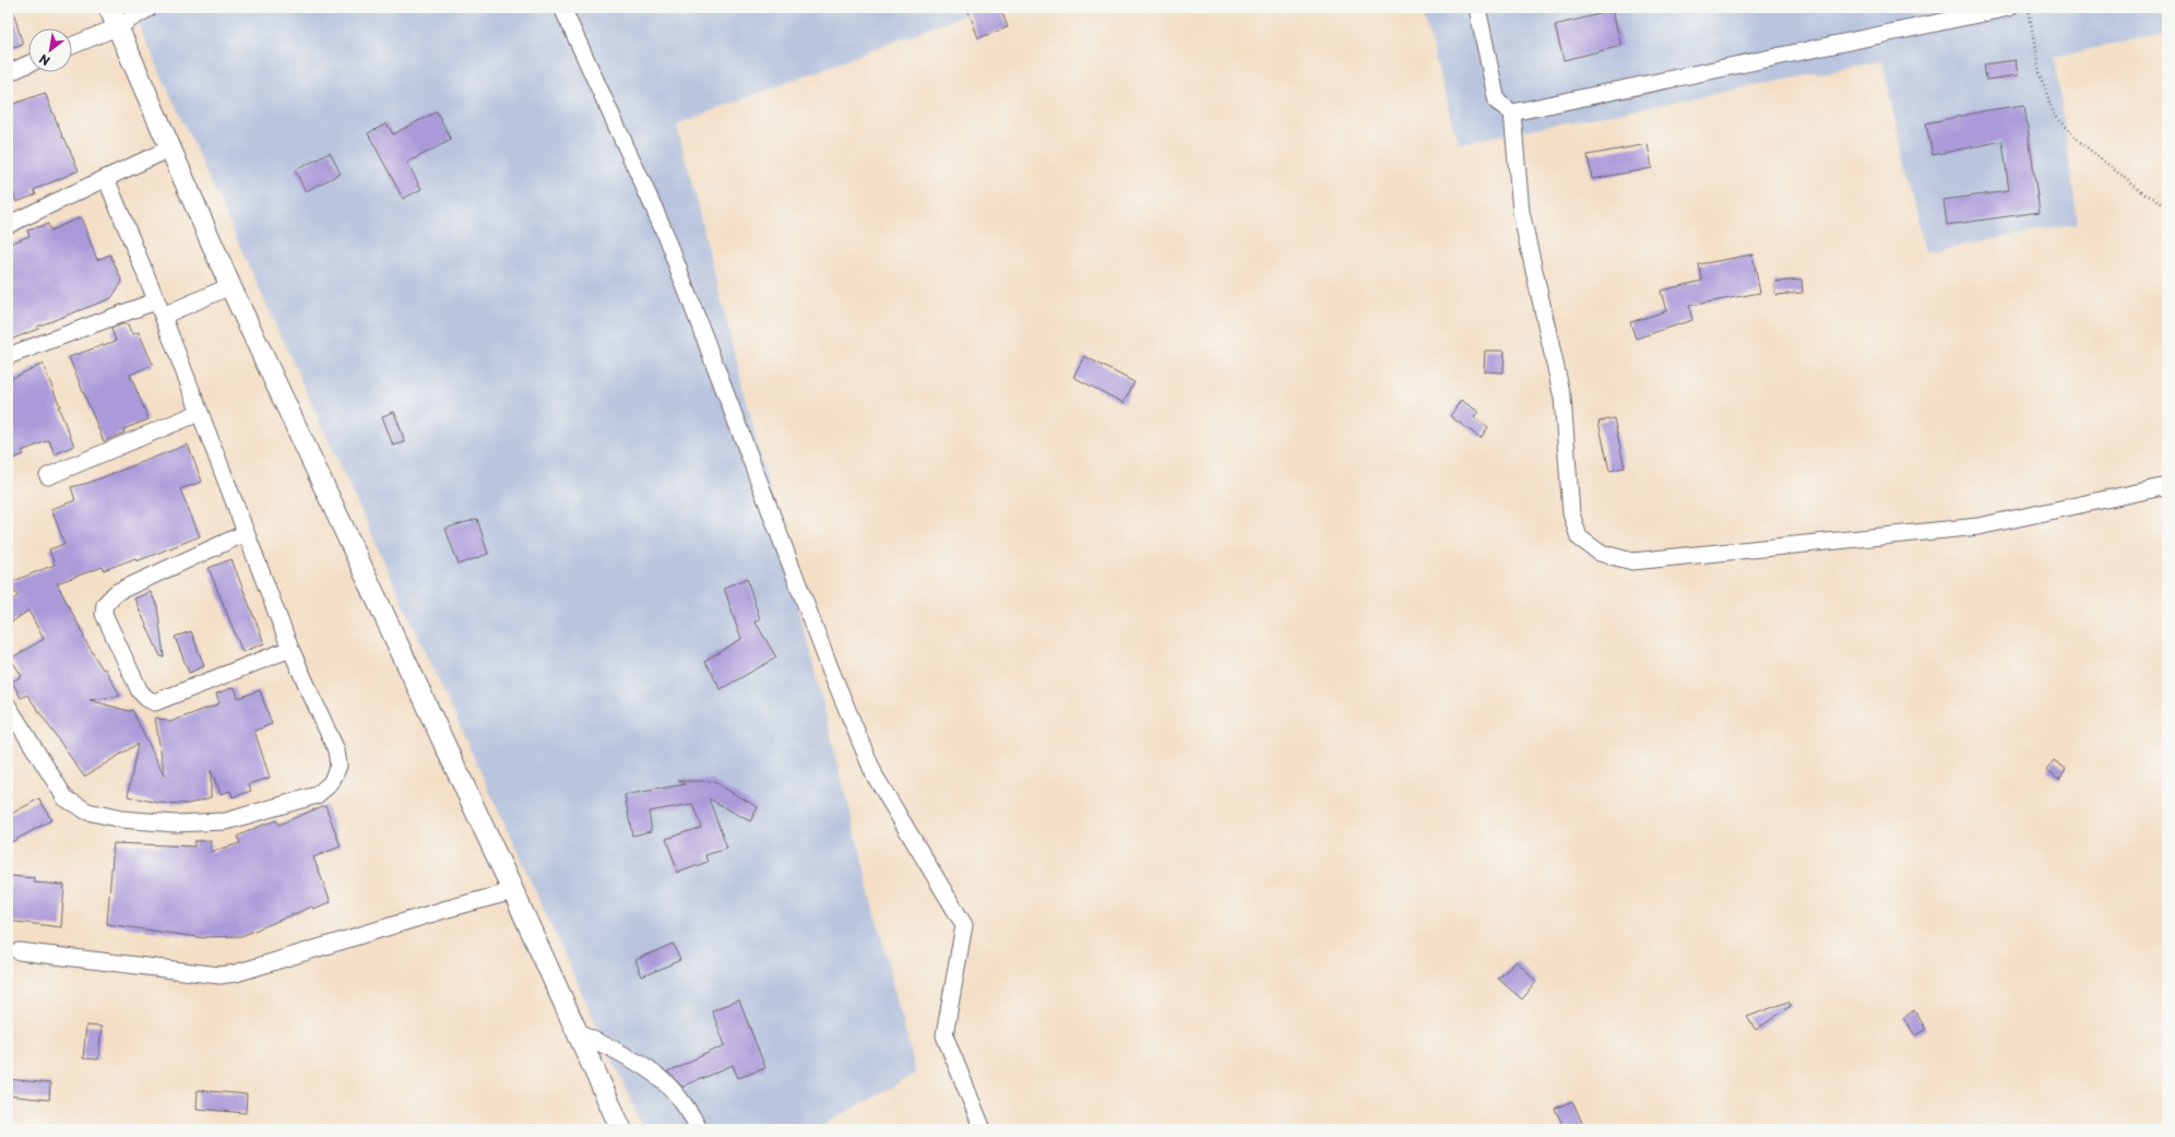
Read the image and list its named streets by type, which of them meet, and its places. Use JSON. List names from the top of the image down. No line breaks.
{"north":"bottom left"}
